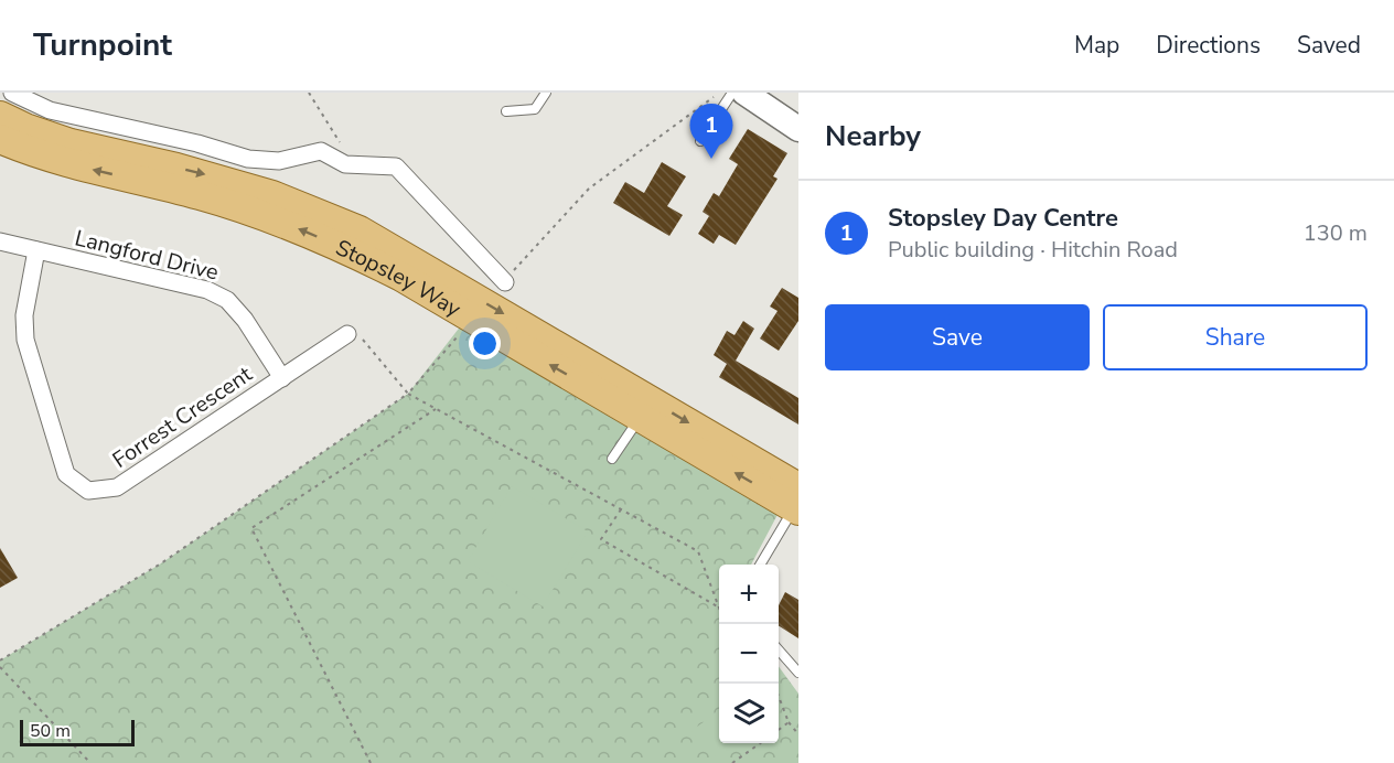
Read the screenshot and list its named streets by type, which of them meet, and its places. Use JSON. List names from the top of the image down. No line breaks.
{"streets":{"main road":["Stopsley Way"],"street":["Langford Drive","Forrest Crescent"]},"crossings":[["Langford Drive","Forrest Crescent"]],"scale_bar":"50 m","page":{"header":"Turnpoint","nav":["Map","Directions","Saved"],"heading":"Nearby","pins":"1","list":[{"mark":"1","name":"Stopsley Day Centre","note":"Public building · Hitchin Road","value":"130 m"}],"buttons":["Save","Share"],"map_buttons":["+","−"],"scale":"50 m"}}
